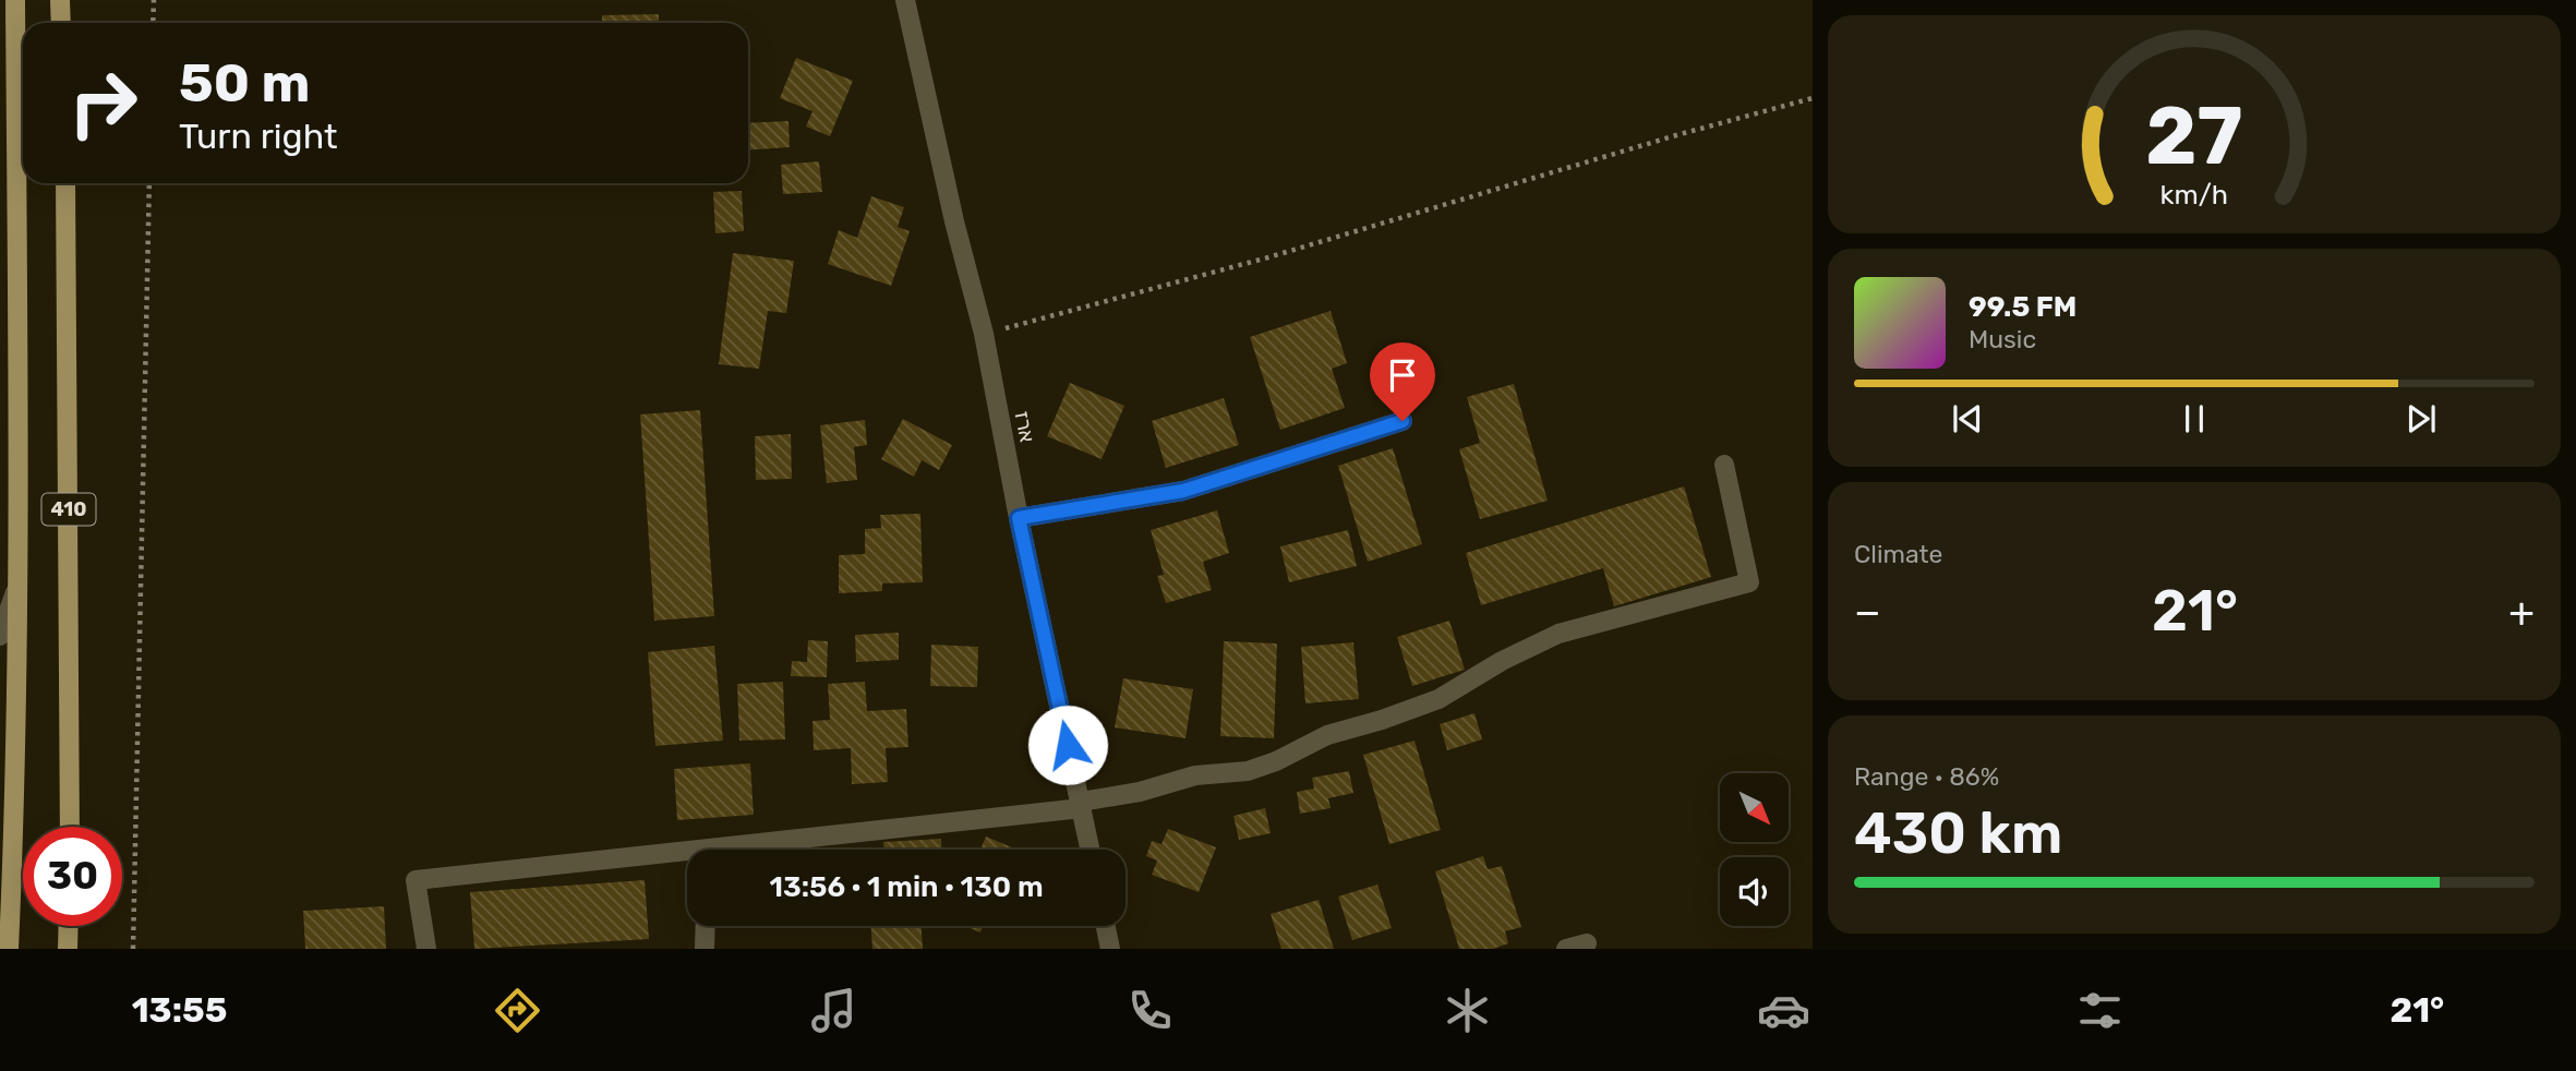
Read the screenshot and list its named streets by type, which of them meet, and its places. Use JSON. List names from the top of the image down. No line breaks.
{"streets":{"main road":["410"],"street":["ארז"]},"north":"bottom right","page":{"turn":["50 m","Turn right"],"song":["99.5 FM","Music"],"tile":["Climate",["Range · 86%","430 km"]],"heat":["−","21°","+"],"limit":"30","trip":"13:56 · 1 min · 130 m","tabs":["13:55","21°"],"gauge":["27","km/h"]}}
